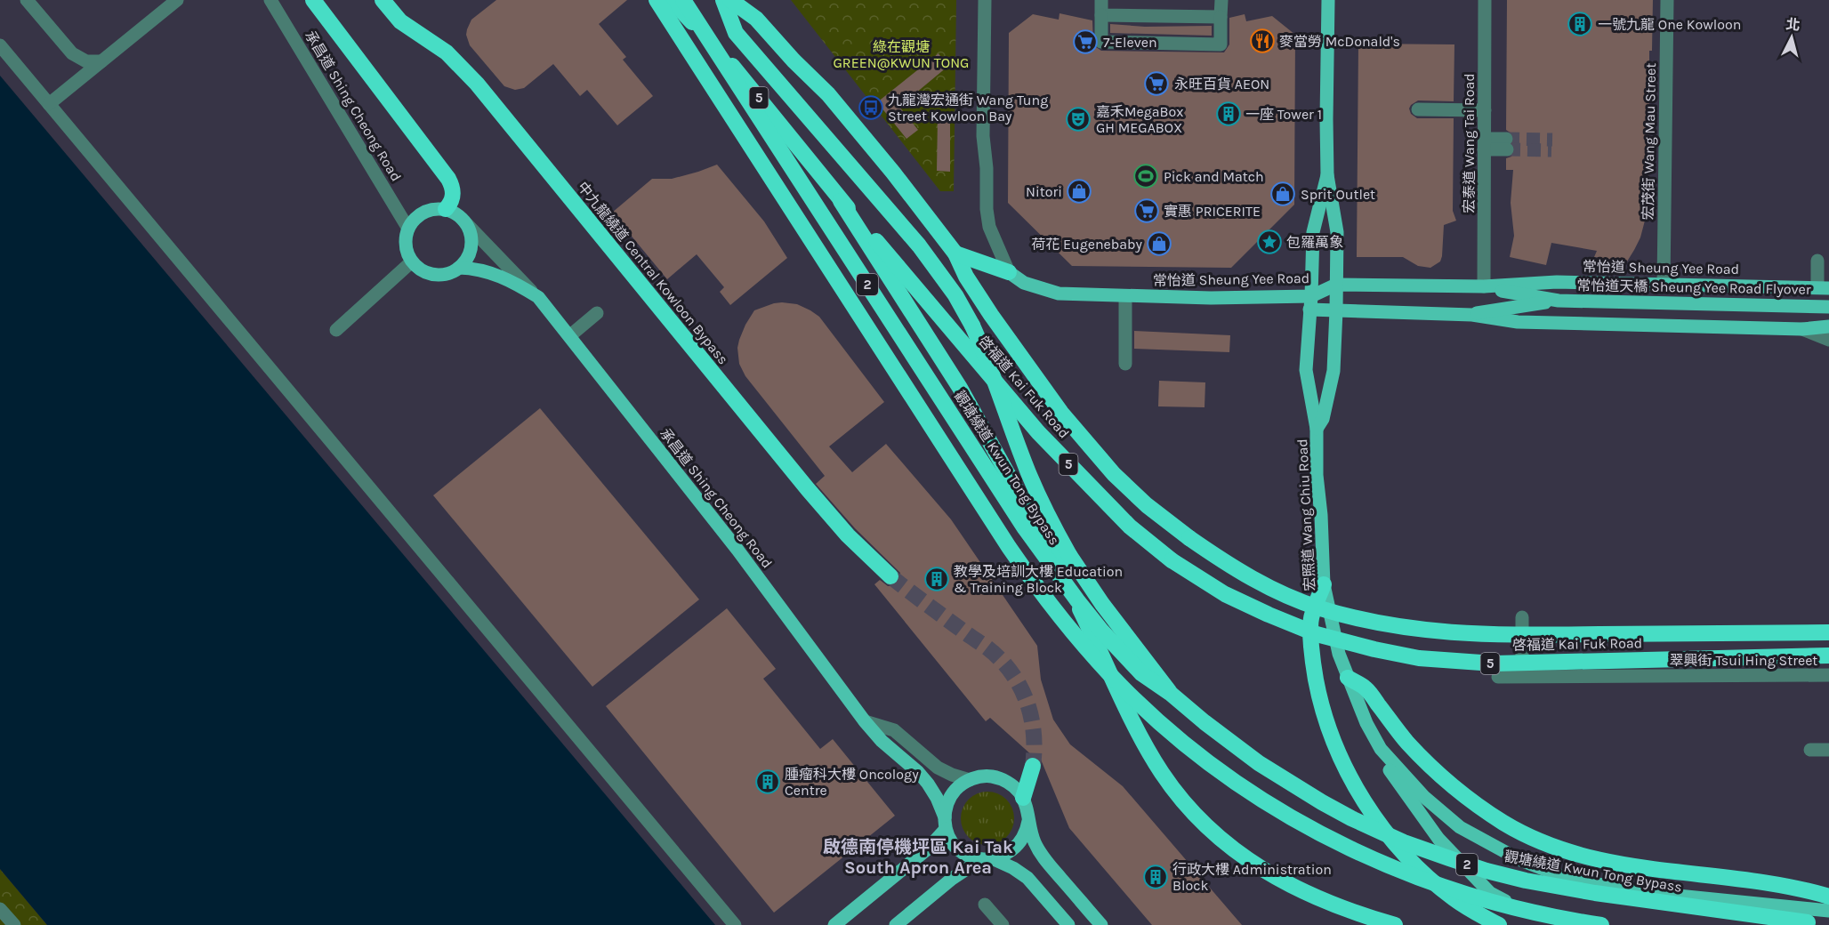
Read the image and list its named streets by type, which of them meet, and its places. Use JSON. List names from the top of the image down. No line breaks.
{"streets":{"highway":["5","中九龍繞道 Central Kowloon Bypass","2","啓福道 Kai Fuk Road","觀塘繞道 Kwun Tong Bypass"],"main road":["承昌道 Shing Cheong Road","常怡道 Sheung Yee Road","常怡道天橋 Sheung Yee Road Flyover","宏照道 Wang Chiu Road"],"street":["宏茂街 Wang Mau Street","宏泰道 Wang Tai Road","翠興街 Tsui Hing Street"]},"crossings":[["宏茂街 Wang Mau Street","常怡道 Sheung Yee Road"],["宏泰道 Wang Tai Road","常怡道 Sheung Yee Road"],["宏泰道 Wang Tai Road","常怡道天橋 Sheung Yee Road Flyover"],["常怡道 Sheung Yee Road","常怡道天橋 Sheung Yee Road Flyover"],["常怡道 Sheung Yee Road","宏照道 Wang Chiu Road"]],"districts":["啟德南停機坪區 Kai Tak South Apron Area"],"parks":["綠在觀塘 GREEN@KWUN TONG"],"places":{"building":["一號九龍 One Kowloon","一座 Tower 1","教學及培訓大樓 Education & Training Block","腫瘤科大樓 Oncology Centre","行政大樓 Administration Block"],"restaurant":["麥當勞 McDonald's"],"supermarket":["7-Eleven","永旺百貨 AEON","實惠 PRICERITE"],"bus stop":["九龍灣宏通街 Wang Tung Street Kowloon Bay"],"theatre":["嘉禾MegaBox GH MEGABOX"],"sports":["Pick and Match"],"shop":["Nitori","Sprit Outlet","荷花 Eugenebaby"],"place":["包羅萬象"]},"north":"top"}
